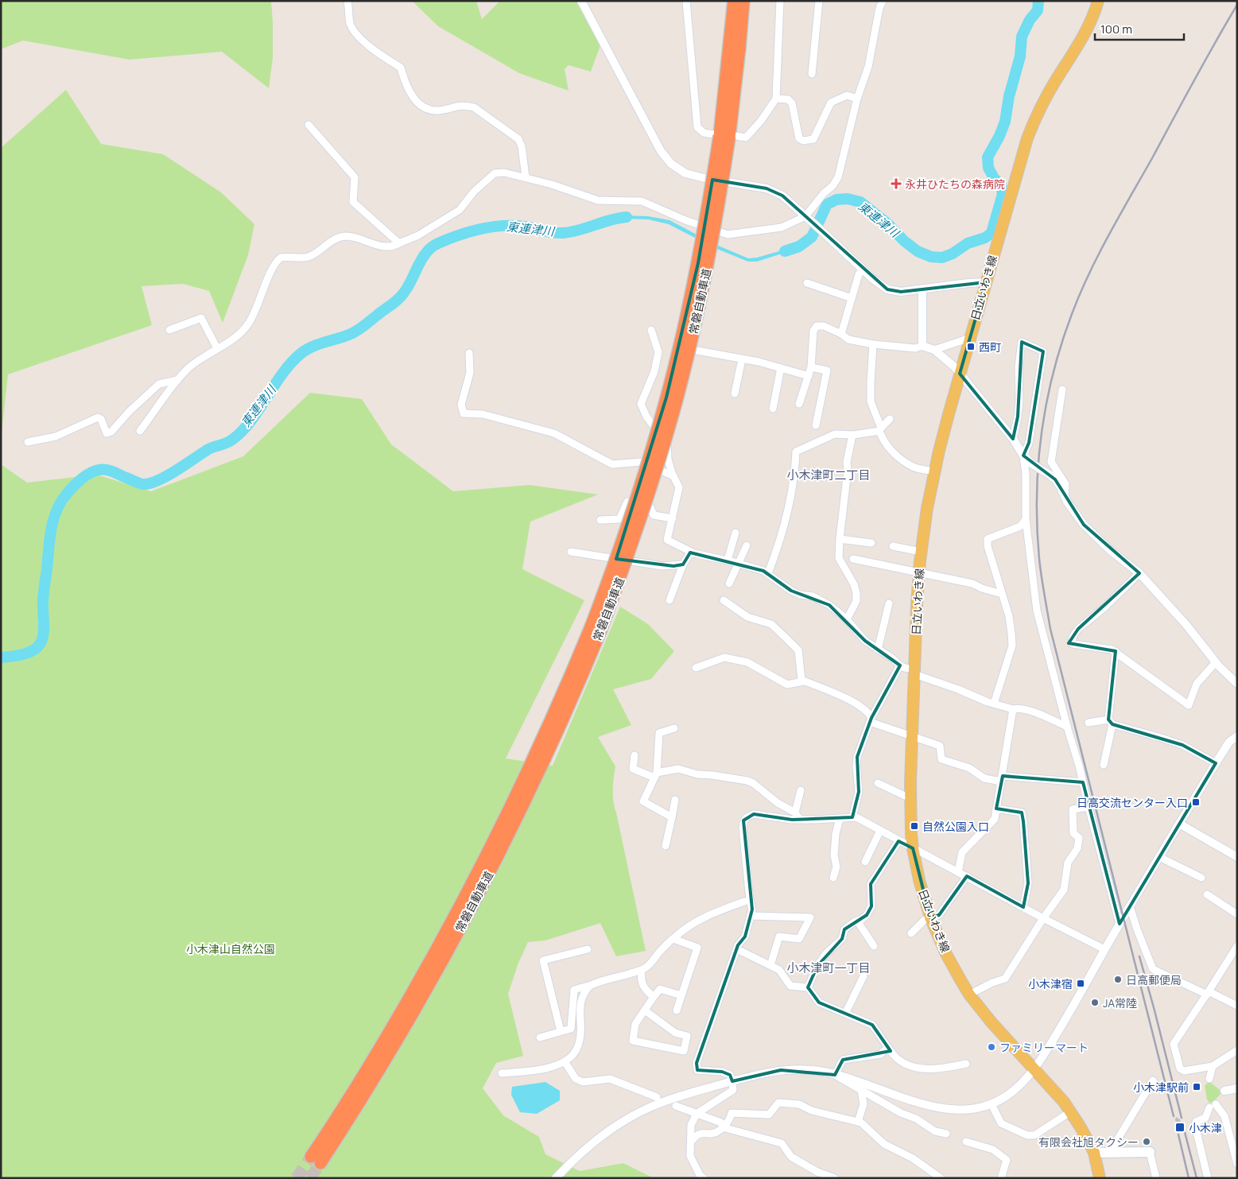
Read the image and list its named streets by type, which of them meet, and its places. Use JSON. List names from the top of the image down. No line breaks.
{"streets":{"highway":["常磐自動車道"],"main road":["日立いわき線"]},"districts":["小木津町二丁目","小木津町一丁目"],"water":["東連津川"],"parks":["小木津山自然公園"],"places":{"health":["永井ひたちの森病院"],"transit":["西町","日高交流センター入口","自然公園入口","小木津宿","小木津駅前","小木津"],"other":["日高郵便局","JA常陸","ファミリーマート","有限会社旭タクシー"]},"scale_bar":"100 m"}
